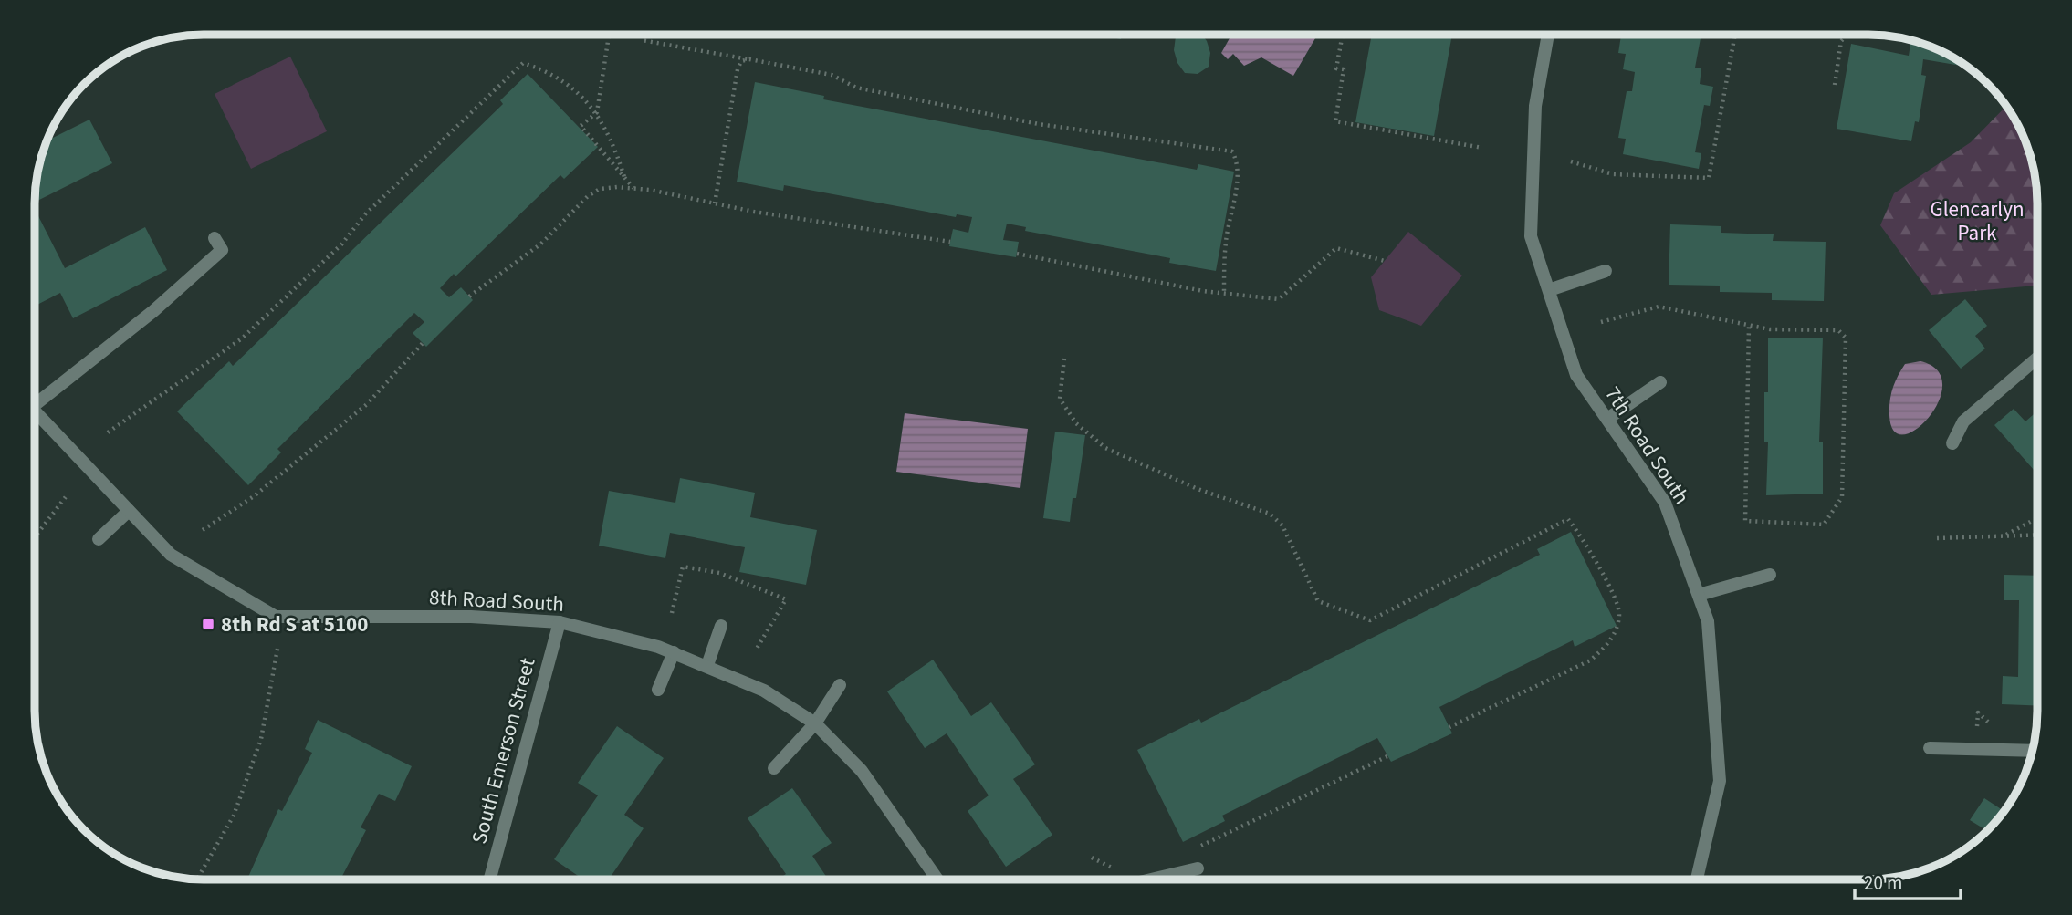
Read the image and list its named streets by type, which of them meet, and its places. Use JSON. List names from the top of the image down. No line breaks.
{"streets":{"street":["7th Road South","8th Road South","South Emerson Street"]},"crossings":[["8th Road South","South Emerson Street"]],"parks":["Glencarlyn Park"],"places":{"transit":["8th Rd S at 5100"]},"scale_bar":"20 m"}
